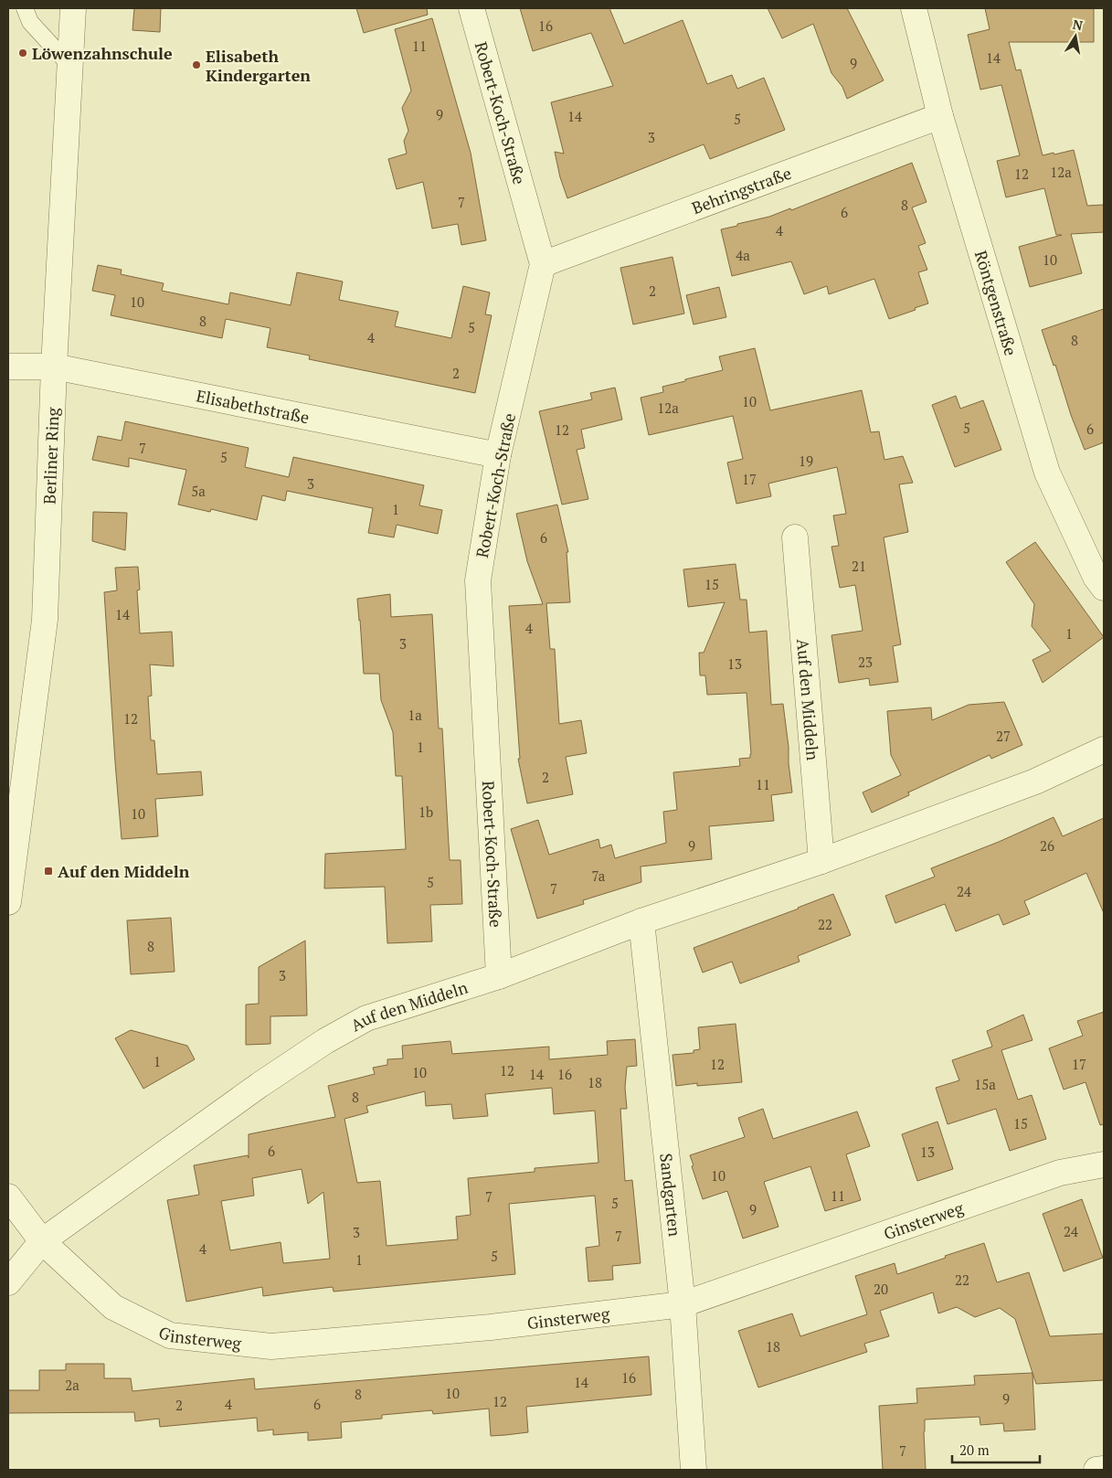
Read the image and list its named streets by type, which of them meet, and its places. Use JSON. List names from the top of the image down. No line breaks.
{"streets":{"street":["Robert-Koch-Straße","Behringstraße","Röntgenstraße","Elisabethstraße","Berliner Ring","Auf den Middeln","Sandgarten","Ginsterweg"]},"crossings":[["Robert-Koch-Straße","Behringstraße"],["Robert-Koch-Straße","Elisabethstraße"],["Robert-Koch-Straße","Auf den Middeln"],["Behringstraße","Röntgenstraße"],["Elisabethstraße","Berliner Ring"],["Auf den Middeln","Sandgarten"],["Auf den Middeln","Ginsterweg"],["Sandgarten","Ginsterweg"]],"places":{"other":["Löwenzahnschule","Elisabeth Kindergarten"],"transit":["Auf den Middeln"]},"house_numbers":["16","11","14","9","9","14","5","3","12a","12","7","8","6","4","4a","10","2","10","8","5","4","8","2","10","12a","5","6","12","7","5","19","17","3","5a","1","6","21","15","14","4","1","3","23","13","1a","12","27","1","2","11","1b","10","9","26","7a","5","7","24","22","8","3","1","12","17","12","10","14","16","18","15a","8","15","6","13","10","11","7","5","9","24","3","7","4","5","1","22","20","18","16","14","2a","10","8","9","12","4","6","2","7"],"scale_bar":"20 m","north":"top"}
